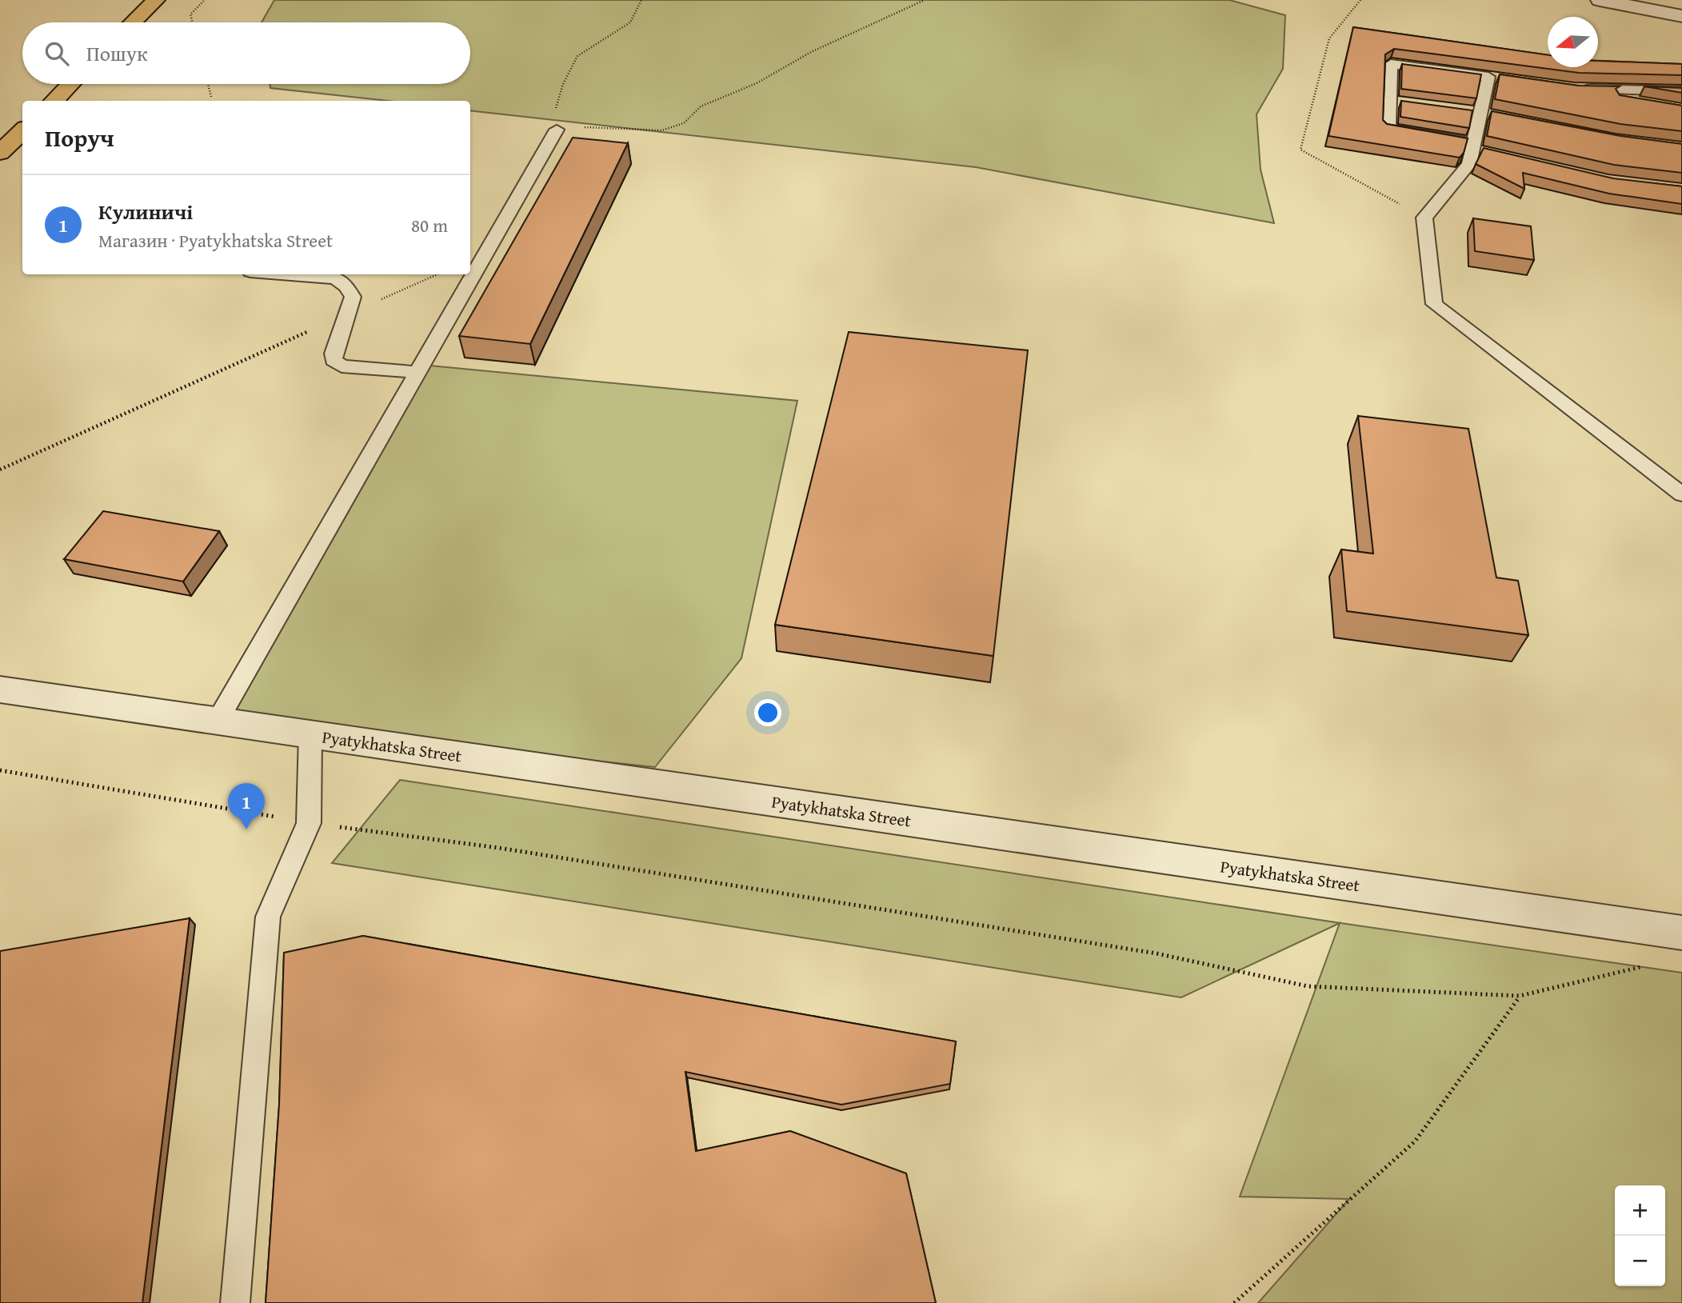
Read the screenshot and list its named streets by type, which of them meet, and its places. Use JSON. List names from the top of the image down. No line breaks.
{"streets":{"street":["Pyatykhatska Street"]},"north":"left","page":{"search":"Пошук","heading":"Поруч","list":[{"mark":"1","name":"Кулиничі","note":"Магазин · Pyatykhatska Street","value":"80 m"}],"pins":"1","map_buttons":["+","−"]}}
